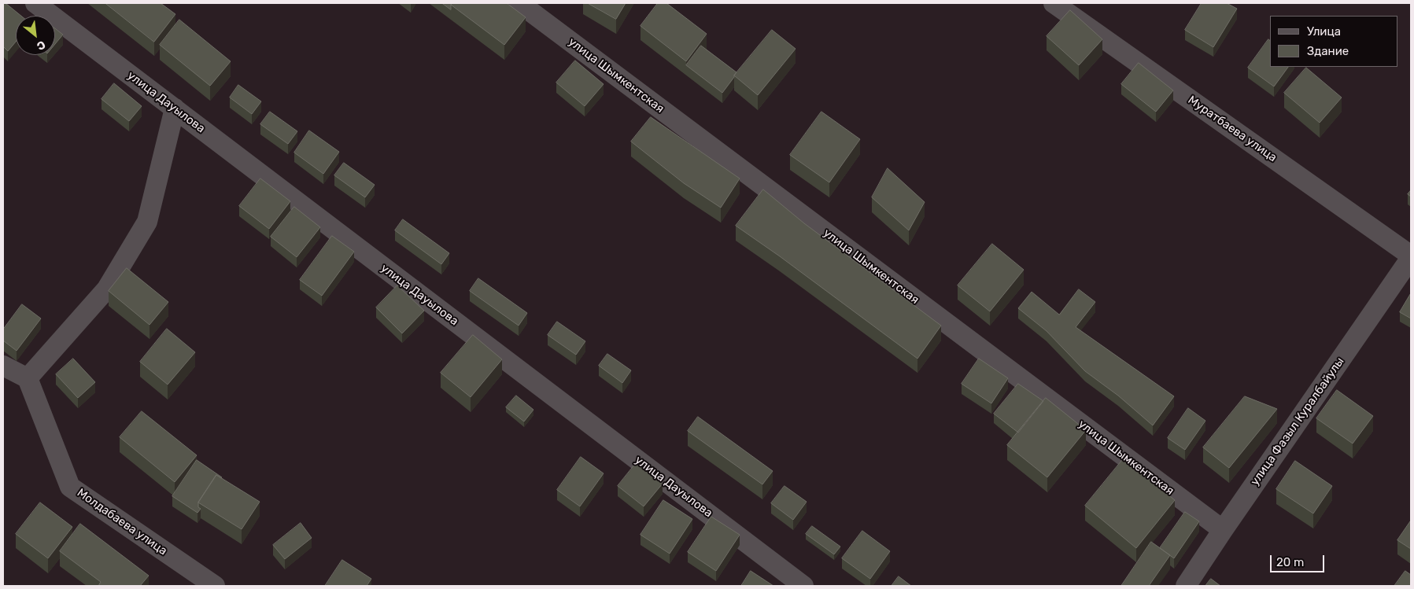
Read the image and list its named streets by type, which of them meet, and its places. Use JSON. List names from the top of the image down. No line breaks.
{"streets":{"street":["улица Шымкентская","улица Дауылова","Муратбаева улица","улица Фазыл Куралбайулы","Молдабаева улица"]},"crossings":[["улица Шымкентская","улица Фазыл Куралбайулы"],["Муратбаева улица","улица Фазыл Куралбайулы"]],"legend":["Улица","Здание"],"scale_bar":"20 m","north":"bottom right"}
